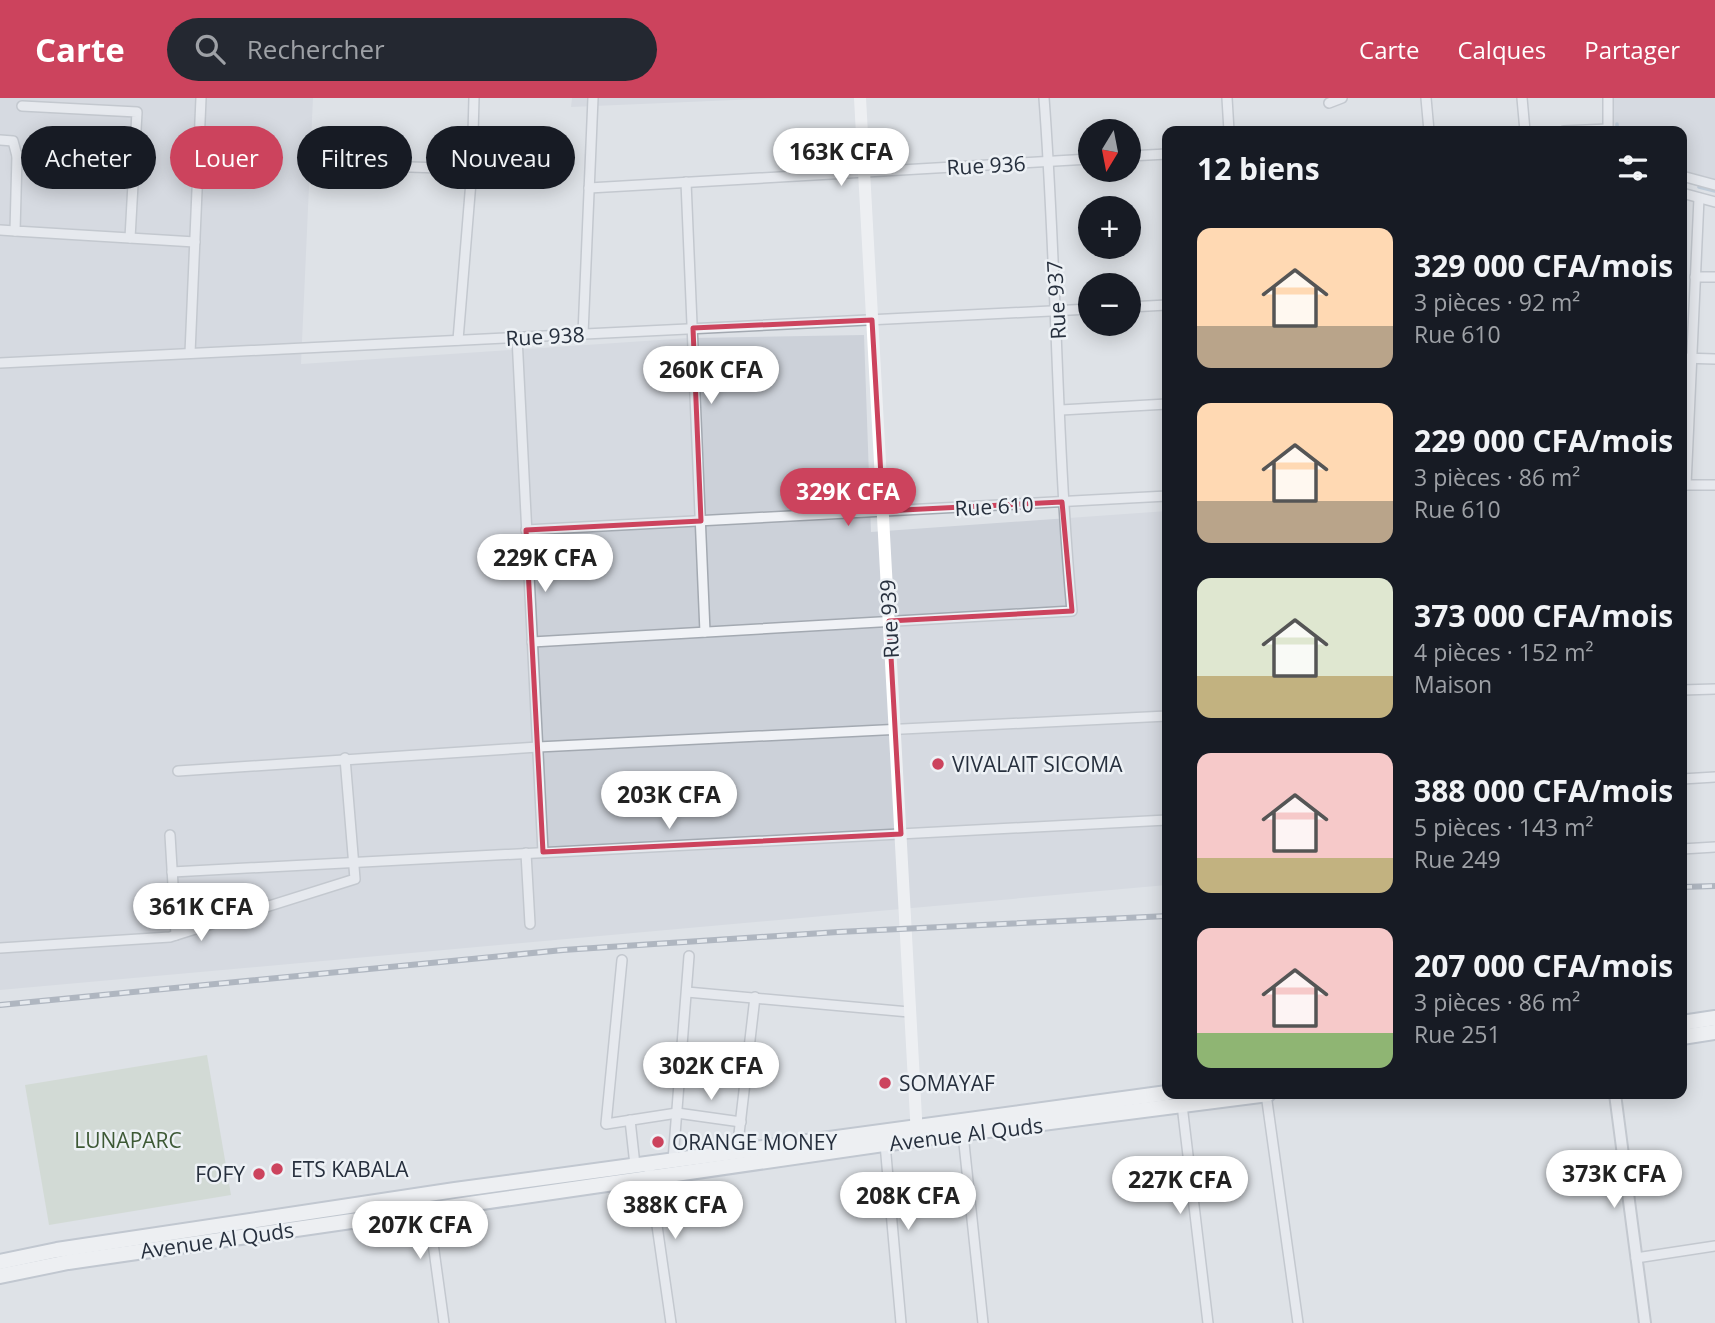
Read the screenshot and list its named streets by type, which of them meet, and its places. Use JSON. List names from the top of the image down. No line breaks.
{"streets":{"main road":["Rue 939","Avenue Al Quds"],"street":["Rue 936","Rue 937","Rue 938","Rue 610"]},"crossings":[["Rue 936","Rue 937"],["Rue 936","Rue 939"],["Rue 937","Rue 938"],["Rue 937","Rue 610"],["Rue 937","Rue 939"],["Rue 938","Rue 939"],["Rue 610","Rue 939"],["Rue 939","Avenue Al Quds"]],"parks":["LUNAPARC"],"places":["VIVALAIT SICOMA","SOMAYAF","ORANGE MONEY","ETS KABALA","FOFY"],"north":"bottom","page":{"header":"Carte","search":"Rechercher","nav":["Carte","Calques","Partager"],"map_buttons":["+","−"],"chip":["Acheter","Louer","Filtres","Nouveau"],"heading":"12 biens","price":["163K CFA","260K CFA","329K CFA","229K CFA","203K CFA","361K CFA","302K CFA","373K CFA","227K CFA","208K CFA","388K CFA","207K CFA"],"list":[{"name":"329 000 CFA/mois","note":"3 pièces · 92 m² · Rue 610"},{"name":"229 000 CFA/mois","note":"3 pièces · 86 m² · Rue 610"},{"name":"373 000 CFA/mois","note":"4 pièces · 152 m² · Maison"},{"name":"388 000 CFA/mois","note":"5 pièces · 143 m² · Rue 249"},{"name":"207 000 CFA/mois","note":"3 pièces · 86 m² · Rue 251"}]}}
